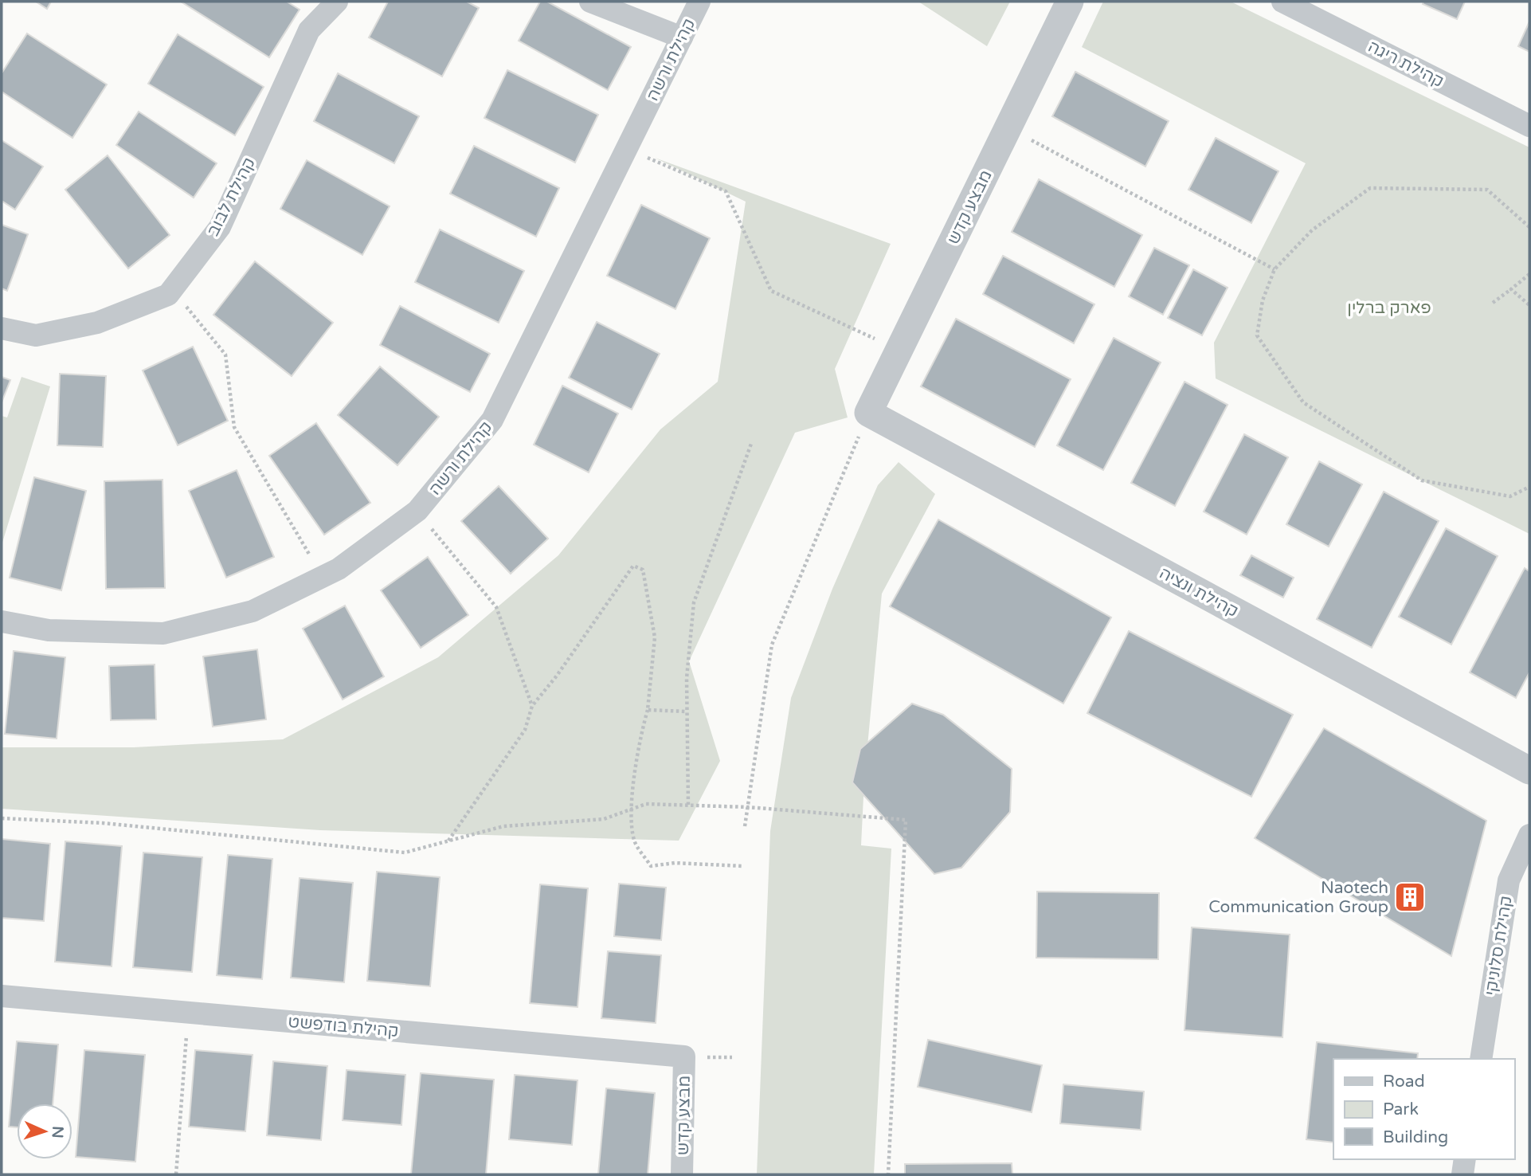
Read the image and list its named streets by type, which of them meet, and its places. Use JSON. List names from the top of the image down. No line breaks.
{"streets":{"street":["קהילת ורשה","קהילת ריגה","קהילת לבוב","מבצע קדש","קהילת ונציה","קהילת סלוניקי","קהילת בודפשט"]},"crossings":[["מבצע קדש","קהילת ונציה"],["מבצע קדש","קהילת בודפשט"]],"parks":["פארק ברלין"],"places":{"building":["Naotech Communication Group"]},"legend":["Road","Park","Building"],"north":"right"}
